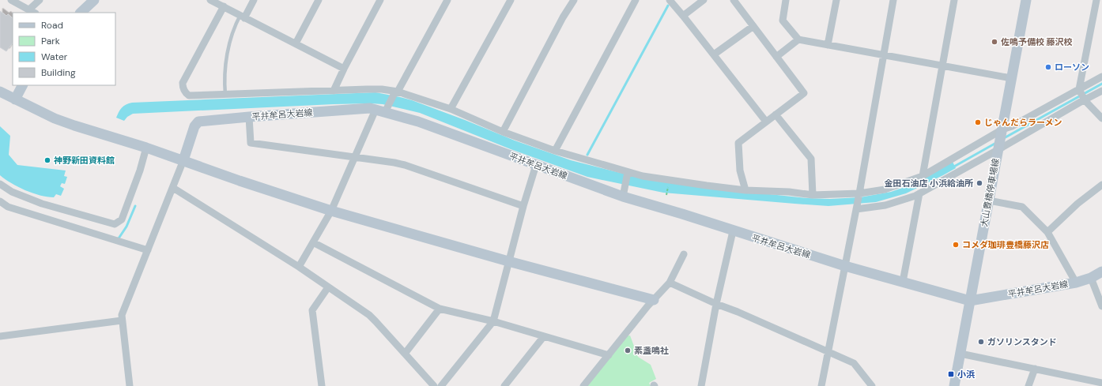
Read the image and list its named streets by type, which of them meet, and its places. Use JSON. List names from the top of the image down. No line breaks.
{"streets":{"main road":["平井牟呂大岩線","大山豊橋停車場線"]},"crossings":[["平井牟呂大岩線","大山豊橋停車場線"]],"places":{"other":["佐鳴予備校 藤沢校","ローソン","じゃんだらラーメン","神野新田資料館","金田石油店 小浜給油所","コメダ珈琲豊橋藤沢店","ガソリンスタンド","素盞鳴社"],"transit":["小浜"]},"legend":["Road","Park","Water","Building"]}
